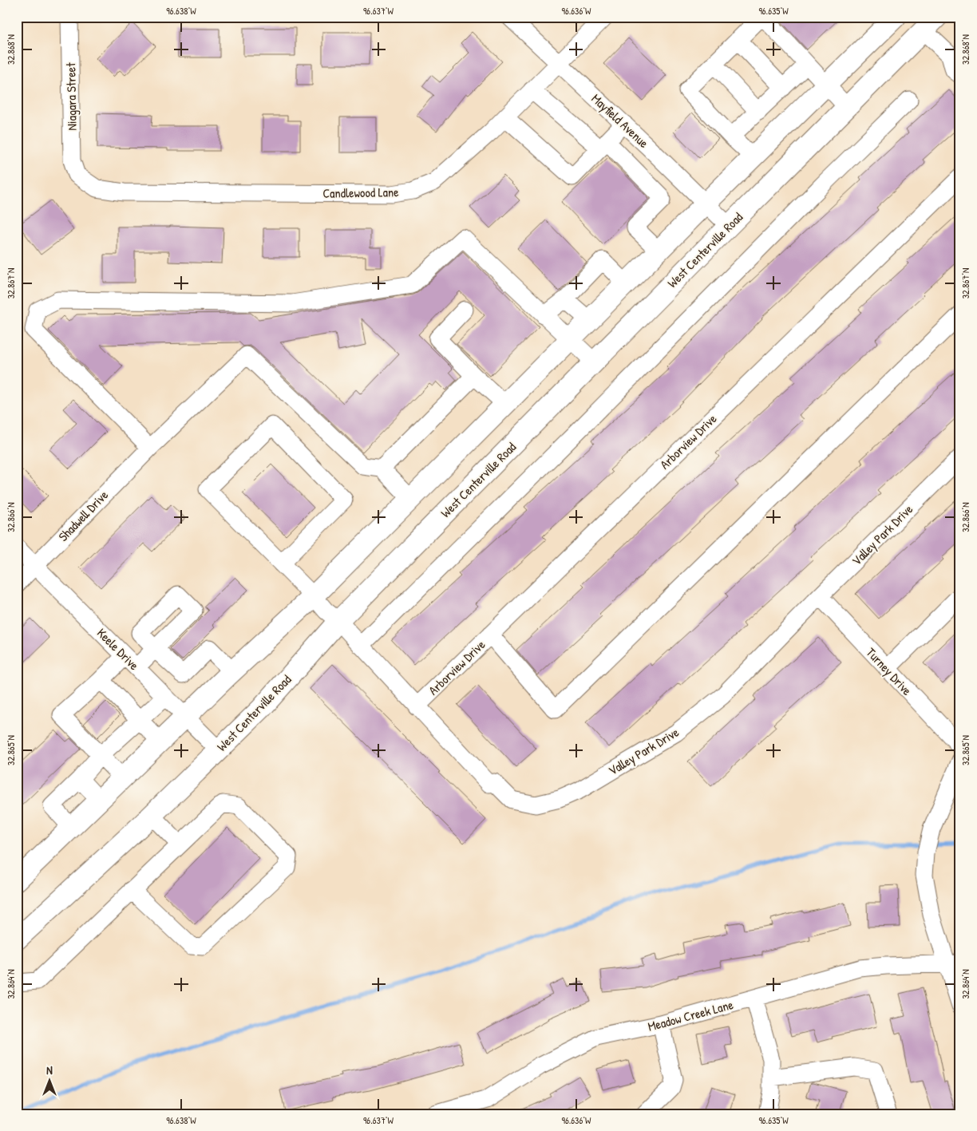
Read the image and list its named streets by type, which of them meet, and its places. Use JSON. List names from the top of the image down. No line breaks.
{"streets":{"main road":["West Centerville Road"],"street":["Niagara Street","Mayfield Avenue","Candlewood Lane","Arborview Drive","Shadwell Drive","Valley Park Drive","Keele Drive","Turney Drive","Meadow Creek Lane"]},"crossings":[["Niagara Street","Candlewood Lane"],["Mayfield Avenue","Candlewood Lane"],["Mayfield Avenue","West Centerville Road"],["West Centerville Road","Valley Park Drive"],["West Centerville Road","Keele Drive"],["Arborview Drive","Valley Park Drive"],["Shadwell Drive","Keele Drive"],["Valley Park Drive","Turney Drive"]],"north":"top","coordinates":["96.638°W","96.637°W","96.636°W","96.635°W","32.868°N","32.867°N","32.866°N","32.865°N","32.864°N"]}
